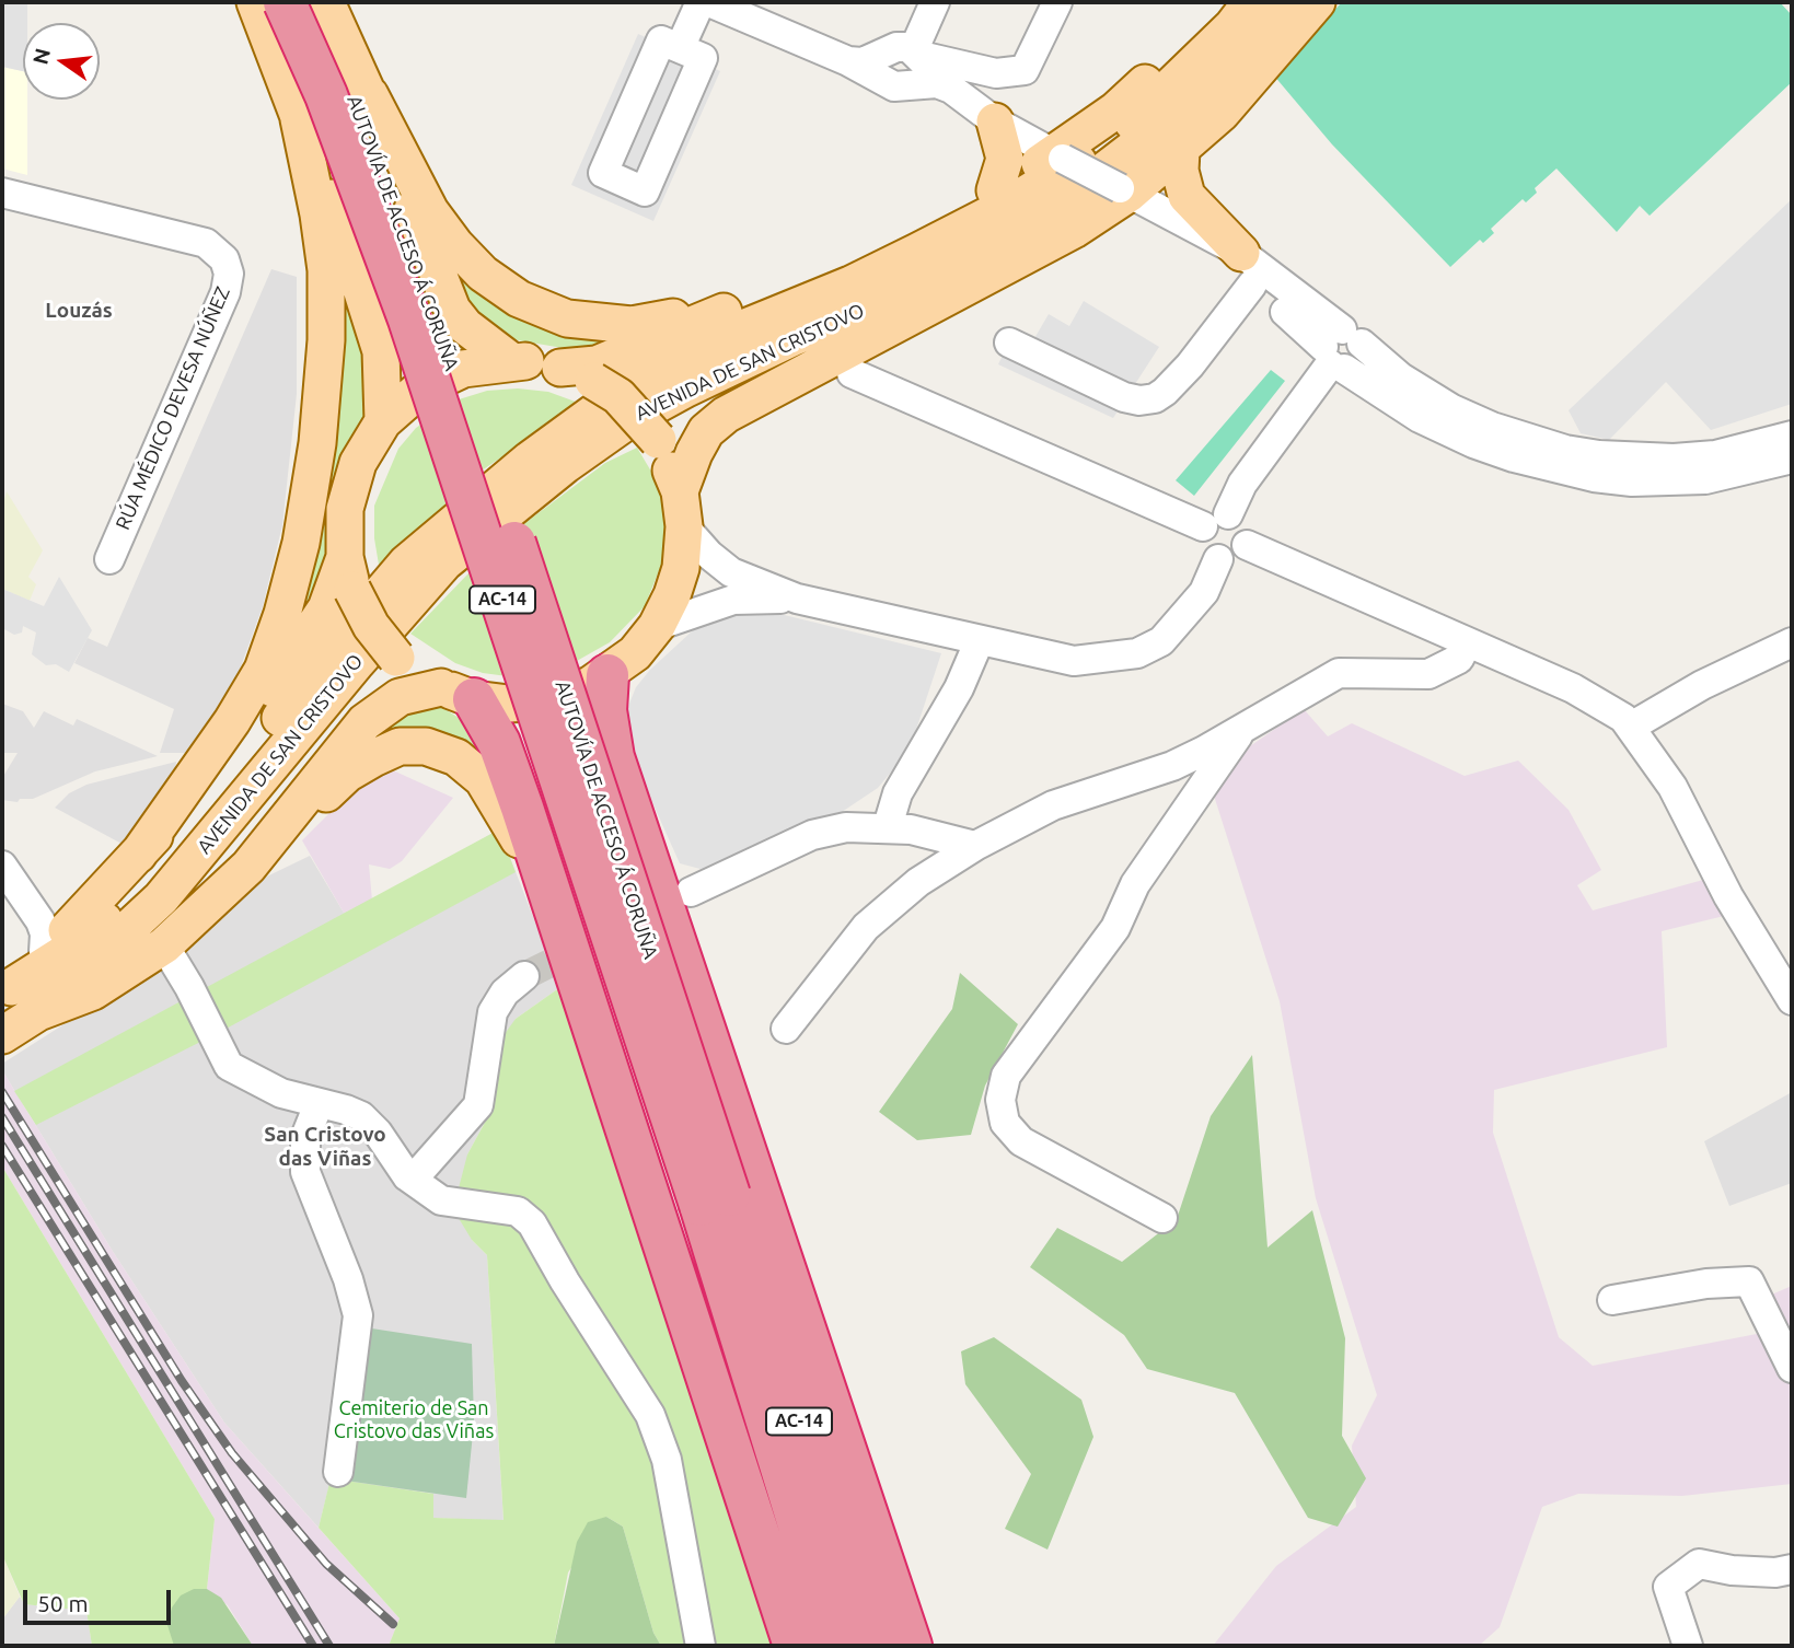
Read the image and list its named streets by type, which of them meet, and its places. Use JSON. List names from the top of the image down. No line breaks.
{"streets":{"highway":["AUTOVÍA DE ACCESO Á CORUÑA","AC-14"],"main road":["AVENIDA DE SAN CRISTOVO"],"street":["RÚA MÉDICO DEVESA NÚÑEZ"]},"districts":["Louzás","San Cristovo das Viñas"],"parks":["Cemiterio de San Cristovo das Viñas"],"scale_bar":"50 m","north":"left"}
